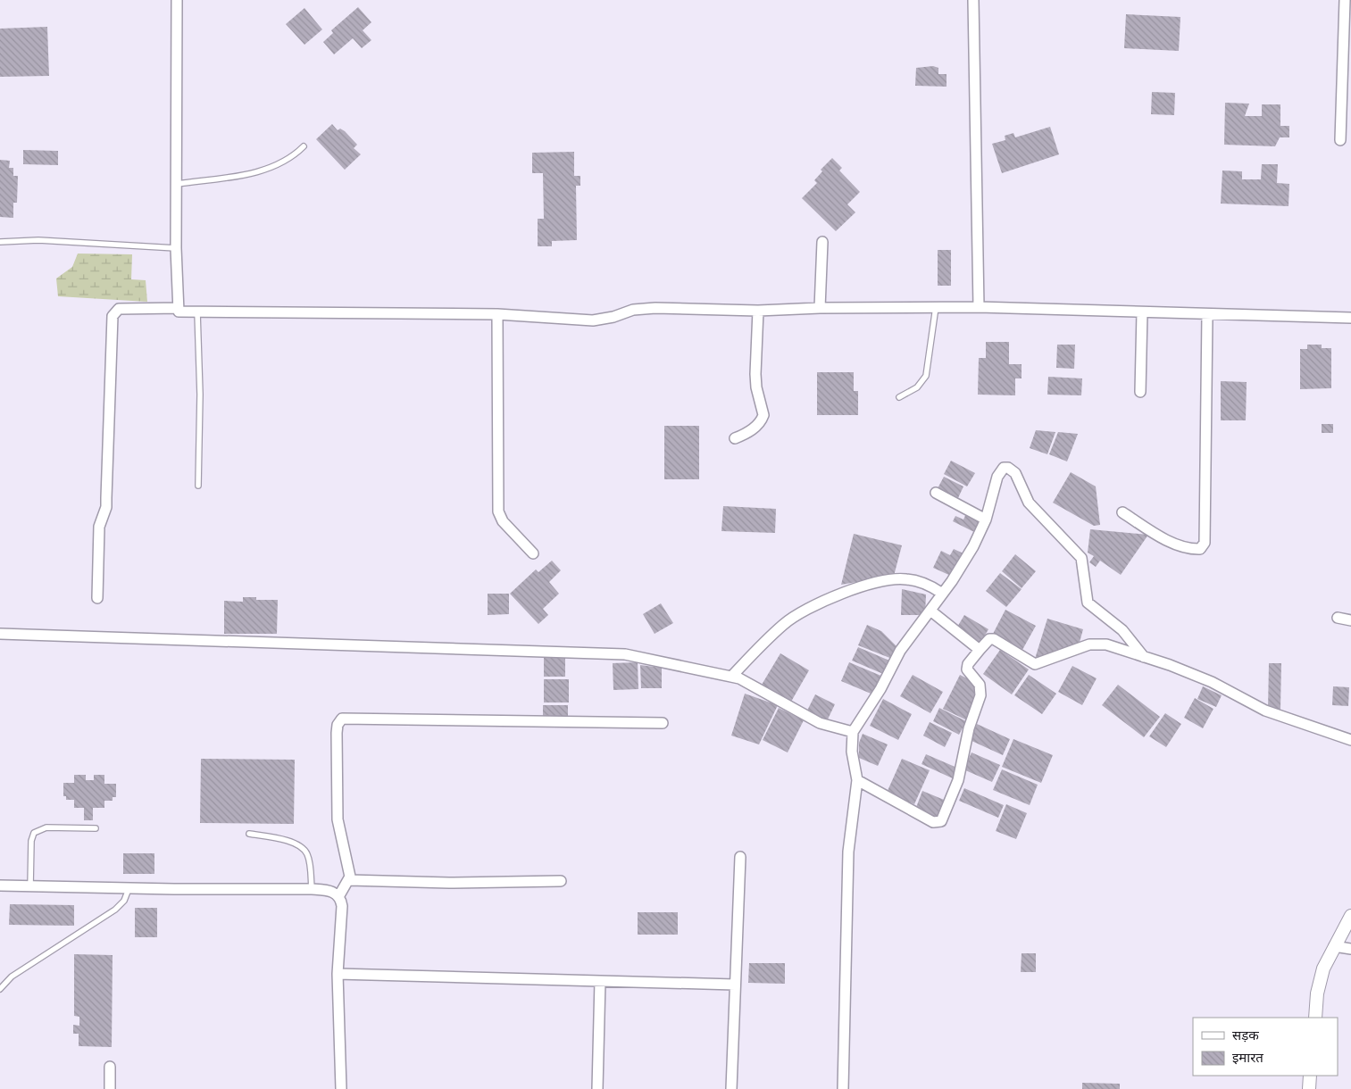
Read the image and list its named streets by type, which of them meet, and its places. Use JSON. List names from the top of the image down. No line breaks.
{"legend":["सड़क","इमारत"]}
